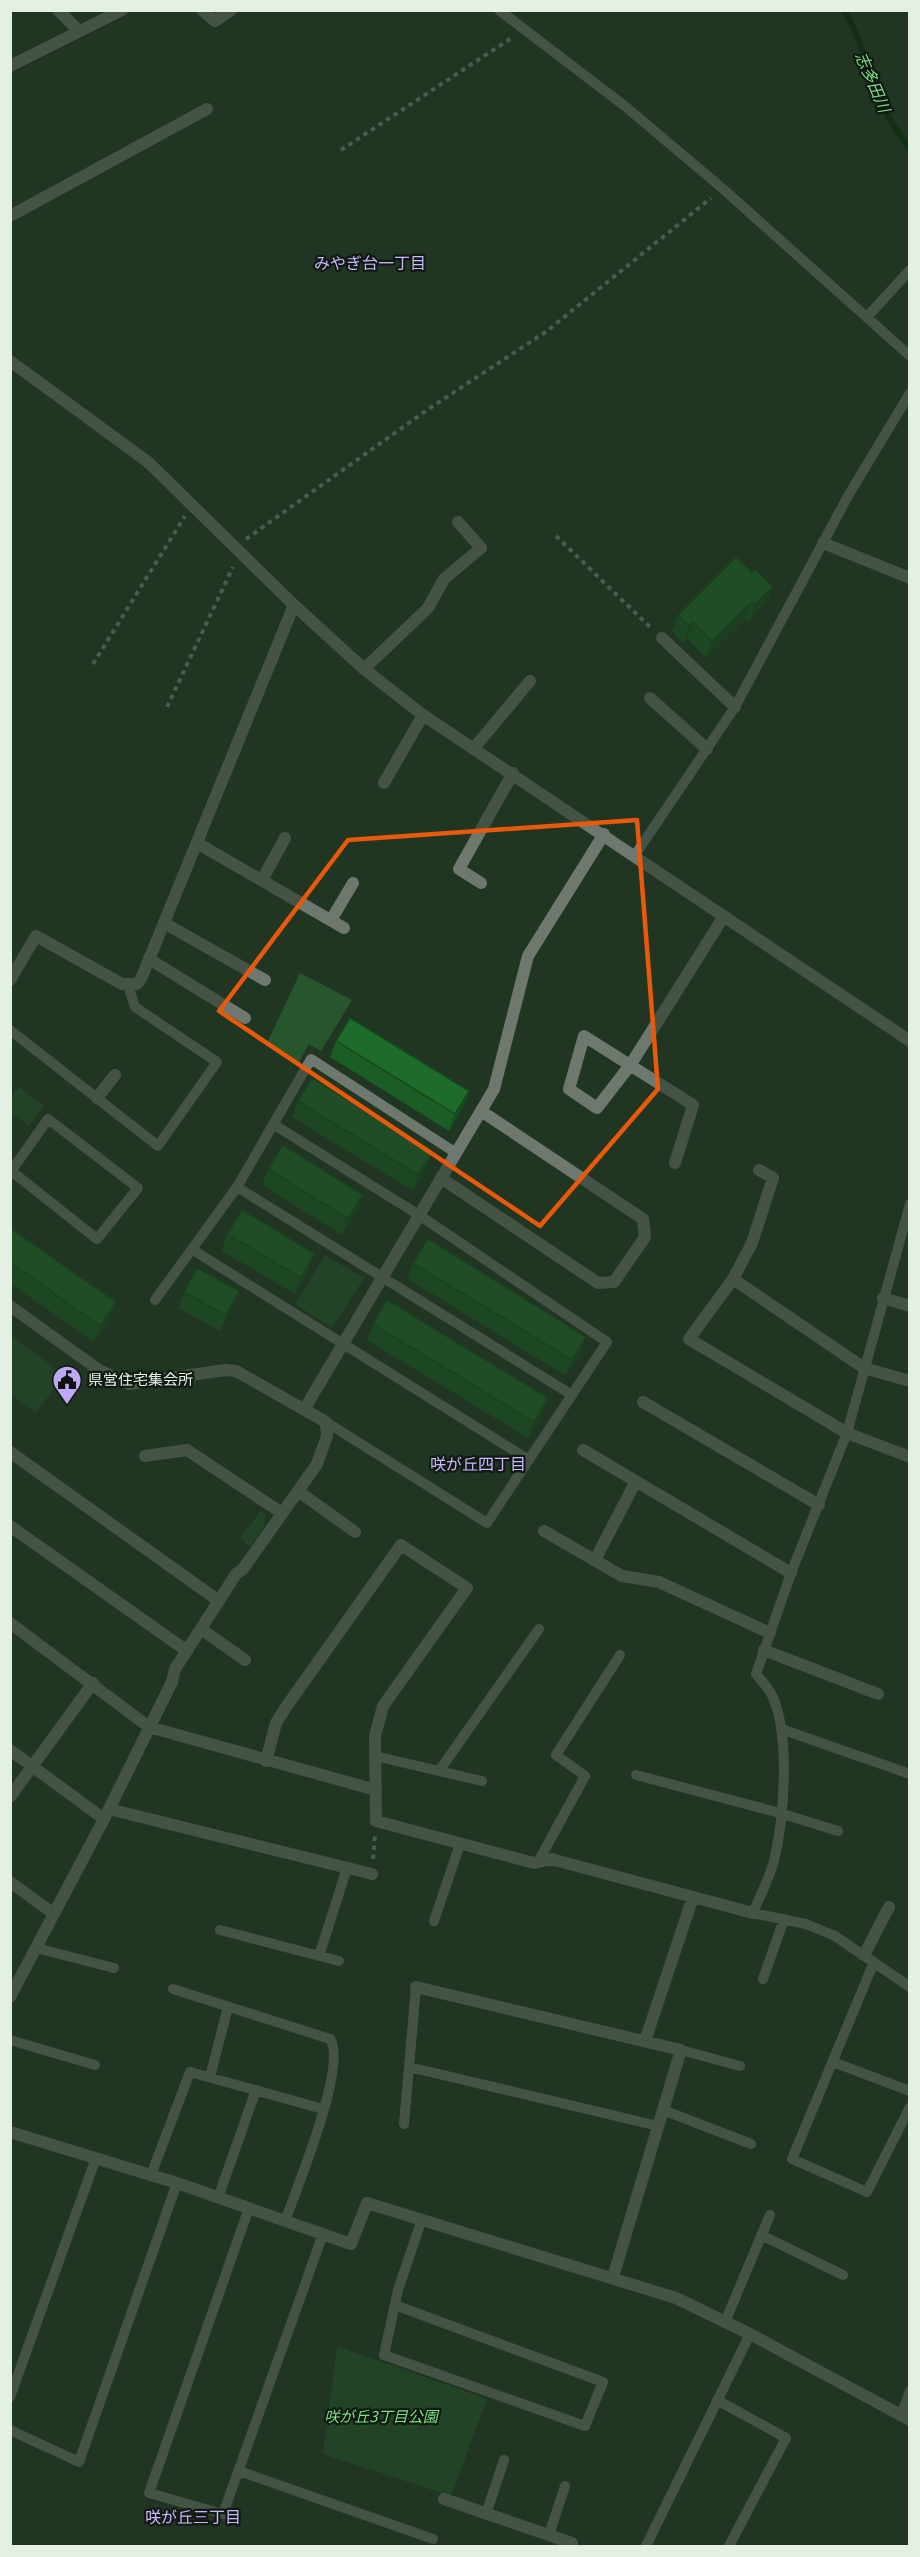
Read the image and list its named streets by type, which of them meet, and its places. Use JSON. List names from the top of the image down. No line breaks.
{"districts":["みやぎ台一丁目","咲が丘四丁目","咲が丘三丁目"],"water":["志多田川"],"parks":["咲が丘3丁目公園"],"places":{"public building":["県営住宅集会所"]}}
